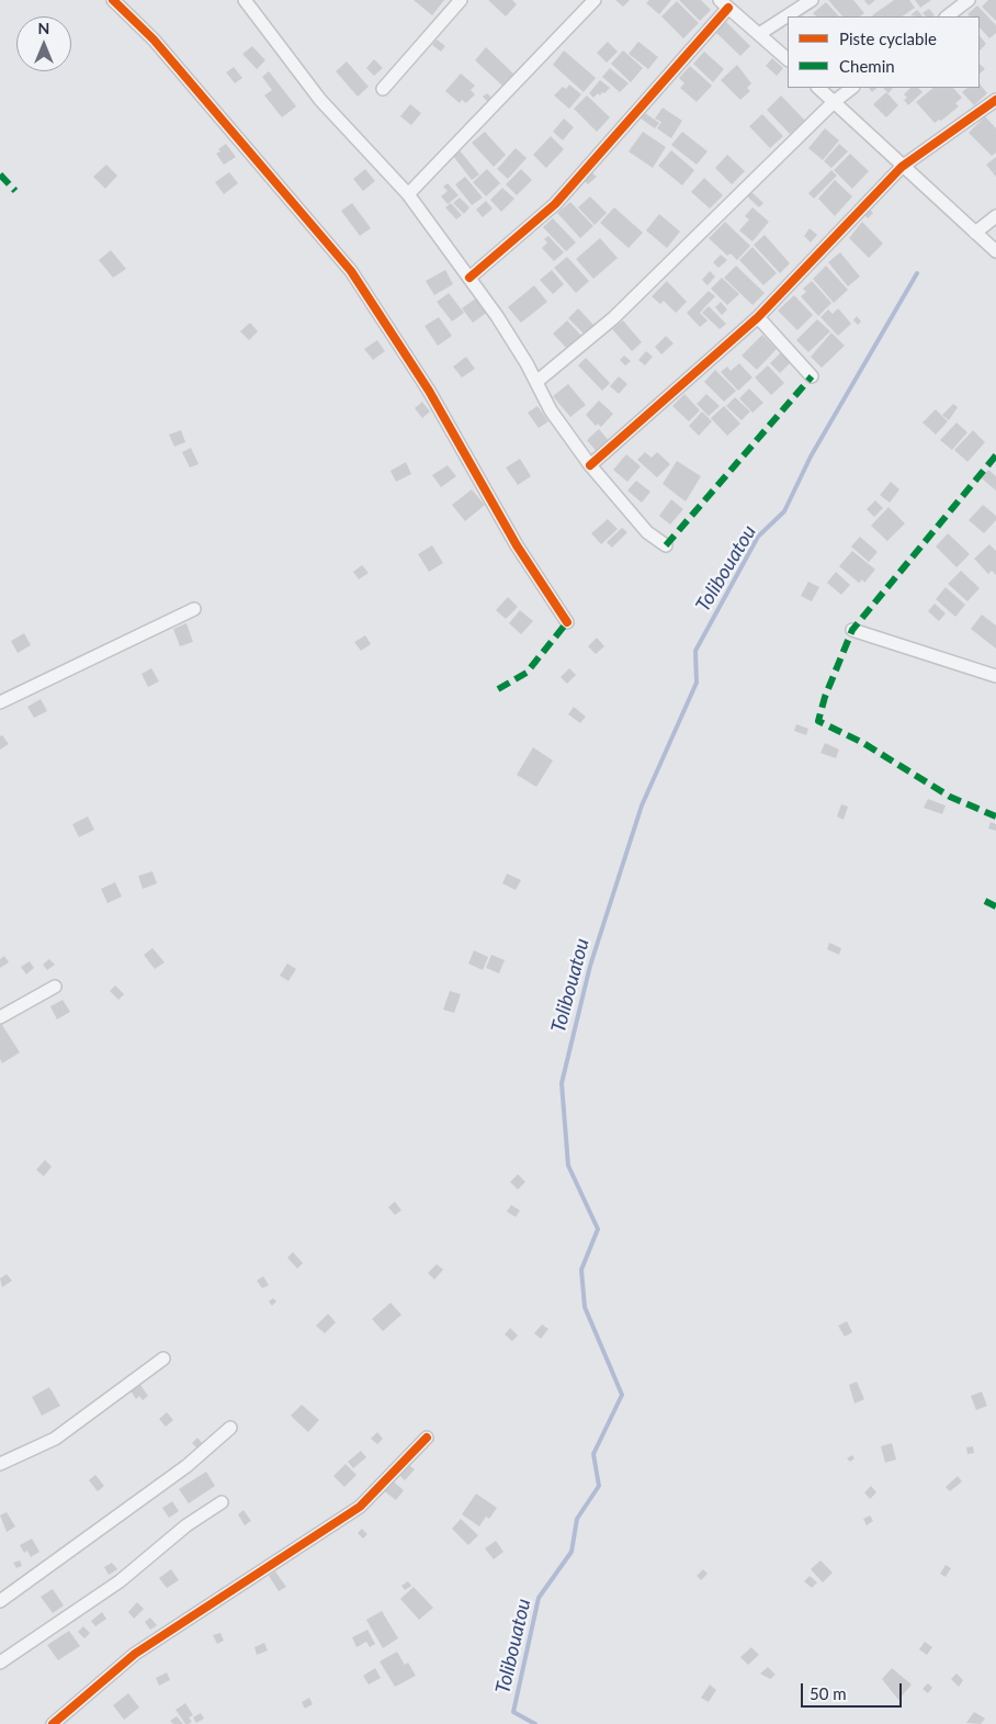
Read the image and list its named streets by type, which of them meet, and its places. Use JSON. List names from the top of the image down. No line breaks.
{"water":["Tolibouatou"],"legend":["Piste cyclable","Chemin"],"scale_bar":"50 m","north":"top"}
